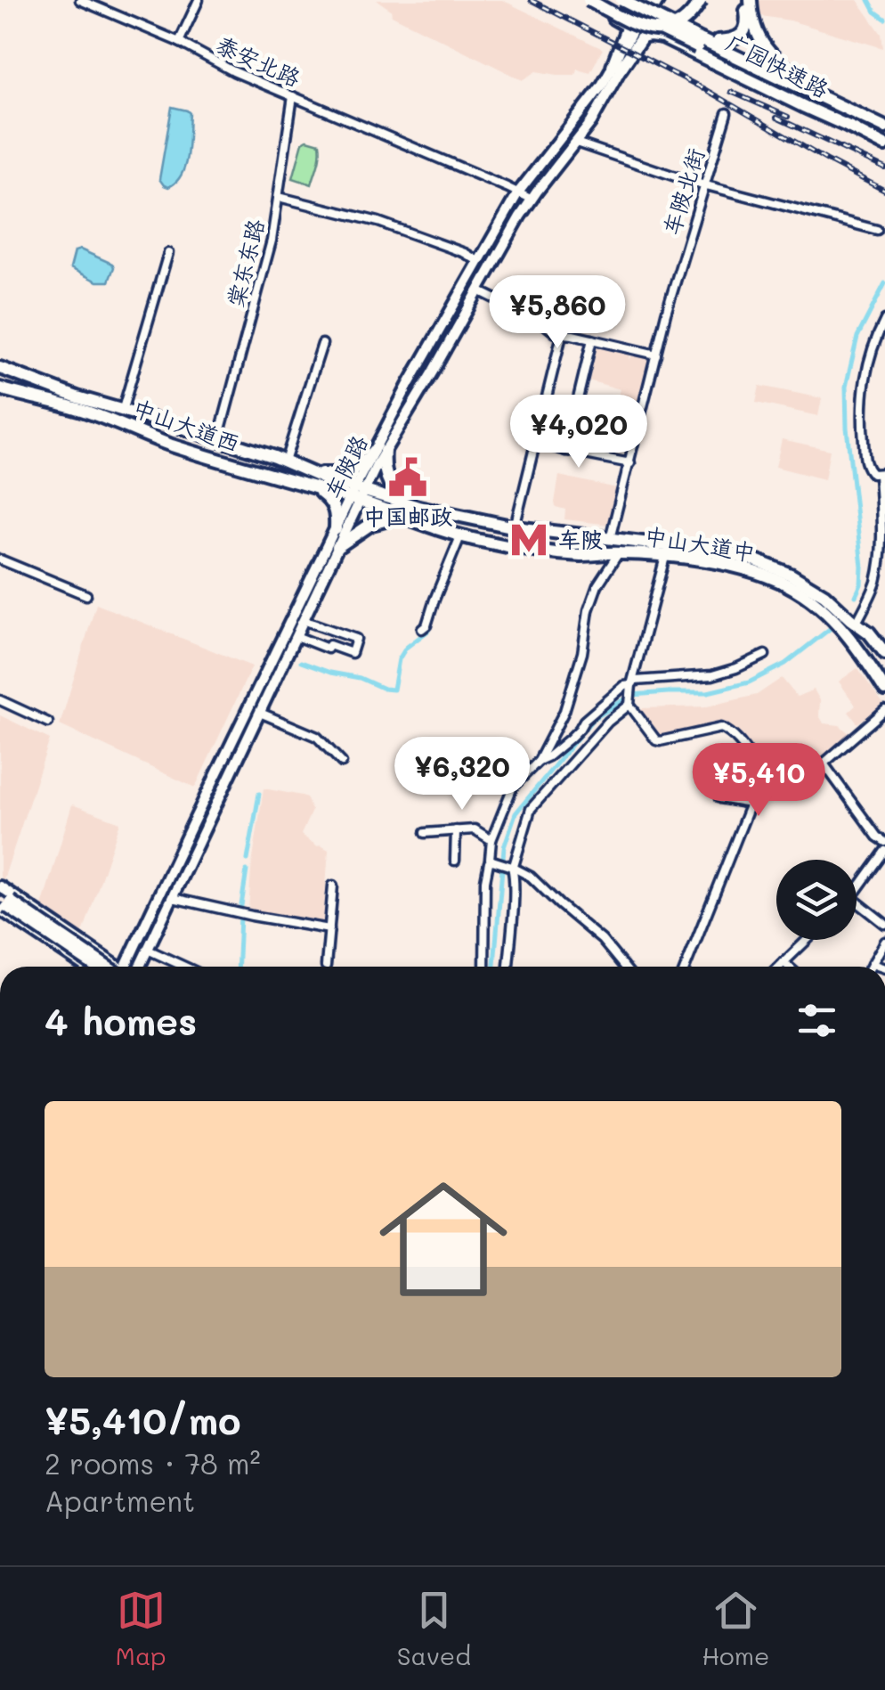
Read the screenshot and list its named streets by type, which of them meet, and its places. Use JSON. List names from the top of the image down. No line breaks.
{"streets":{"highway":["广园快速路","中山大道西","中山大道中"],"main road":["车陂路"],"street":["泰安北路","车陂北街","棠东东路"]},"crossings":[["泰安北路","棠东东路"],["泰安北路","车陂路"],["车陂北街","中山大道中"],["棠东东路","中山大道西"],["中山大道西","车陂路"],["中山大道西","中山大道中"],["车陂路","中山大道中"]],"places":{"public building":["中国邮政"],"metro station":["车陂"]},"page":{"price":["¥5,860","¥4,020","¥6,320","¥5,410"],"heading":"4 homes","list":[{"name":"¥5,410/mo","note":"2 rooms · 78 m² · Apartment"}],"tabs":["Map","Saved","Home"]}}
